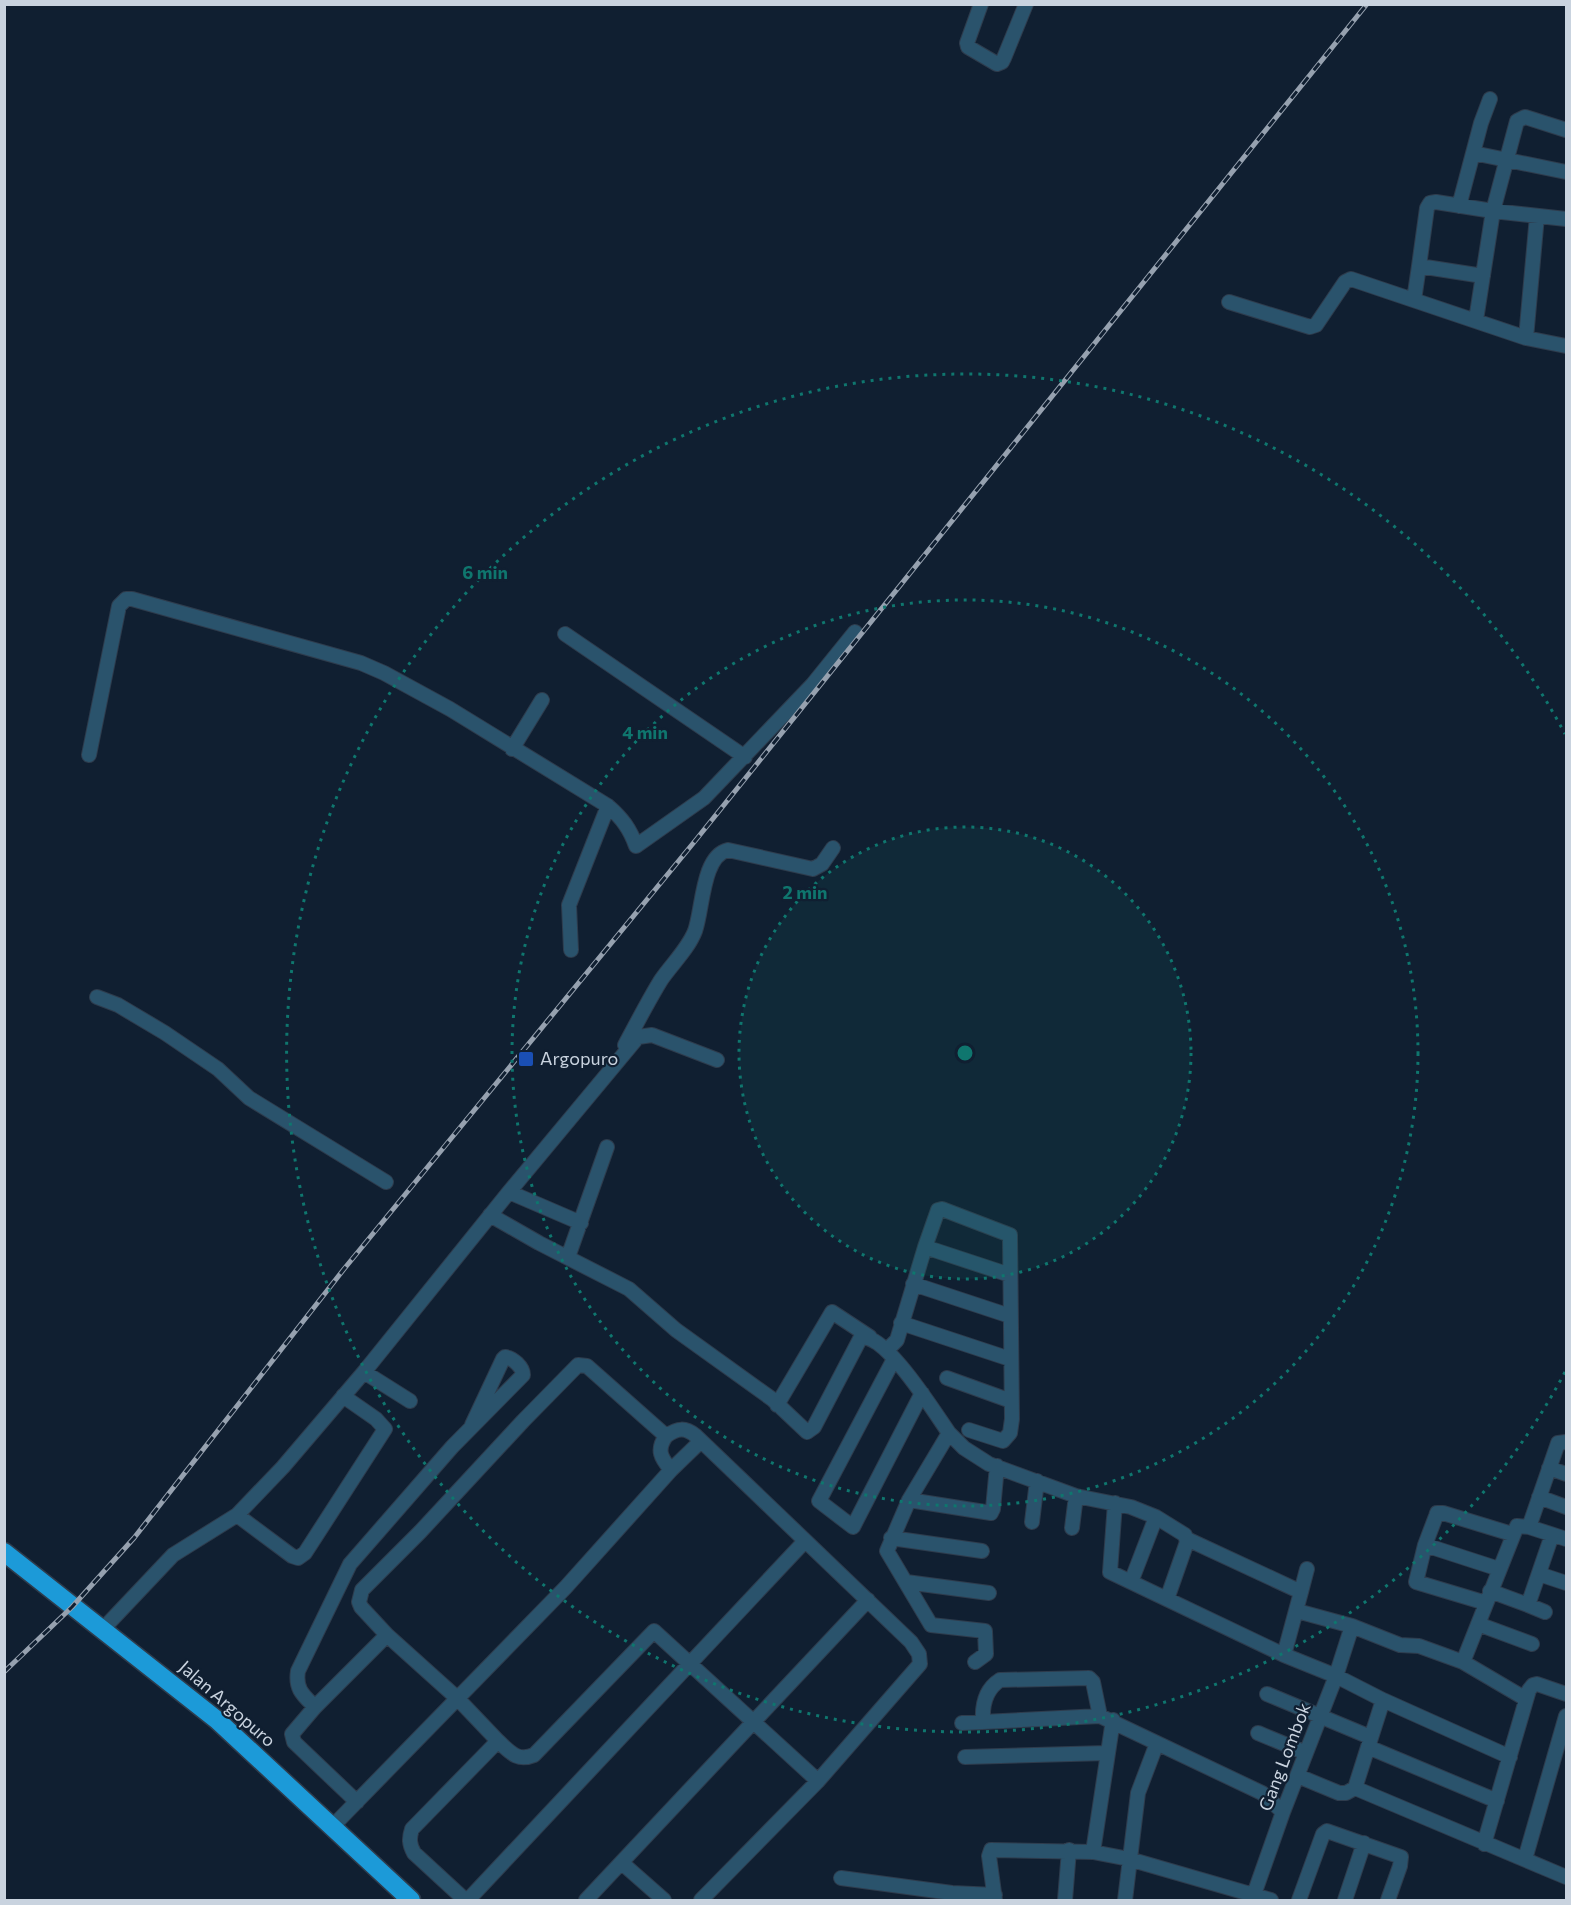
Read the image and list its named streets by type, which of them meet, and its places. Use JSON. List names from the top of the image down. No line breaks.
{"streets":{"highway":["Jalan Argopuro"],"street":["Gang Lombok"]},"places":{"transit":["Argopuro"]},"rings":["6 min","4 min","2 min"]}
